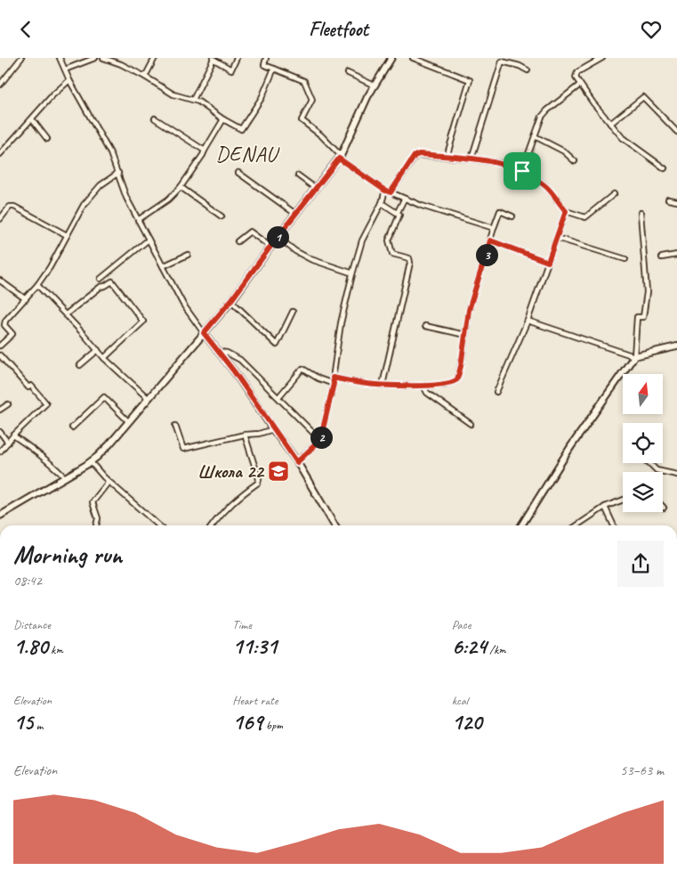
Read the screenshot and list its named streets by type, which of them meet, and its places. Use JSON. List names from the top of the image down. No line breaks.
{"districts":["DENAU"],"places":{"school or university":["Школа 22"]},"north":"top","page":{"header":"Fleetfoot","pins":["1","3","2"],"heading":["Morning run","08:42"],"stats":[["Distance","1.80 km"],["Time","11:31"],["Pace","6:24 /km"],["Elevation","15 m"],["Heart rate","169 bpm"],["kcal","120"]],"chart":["Elevation","53–63 m"]}}
